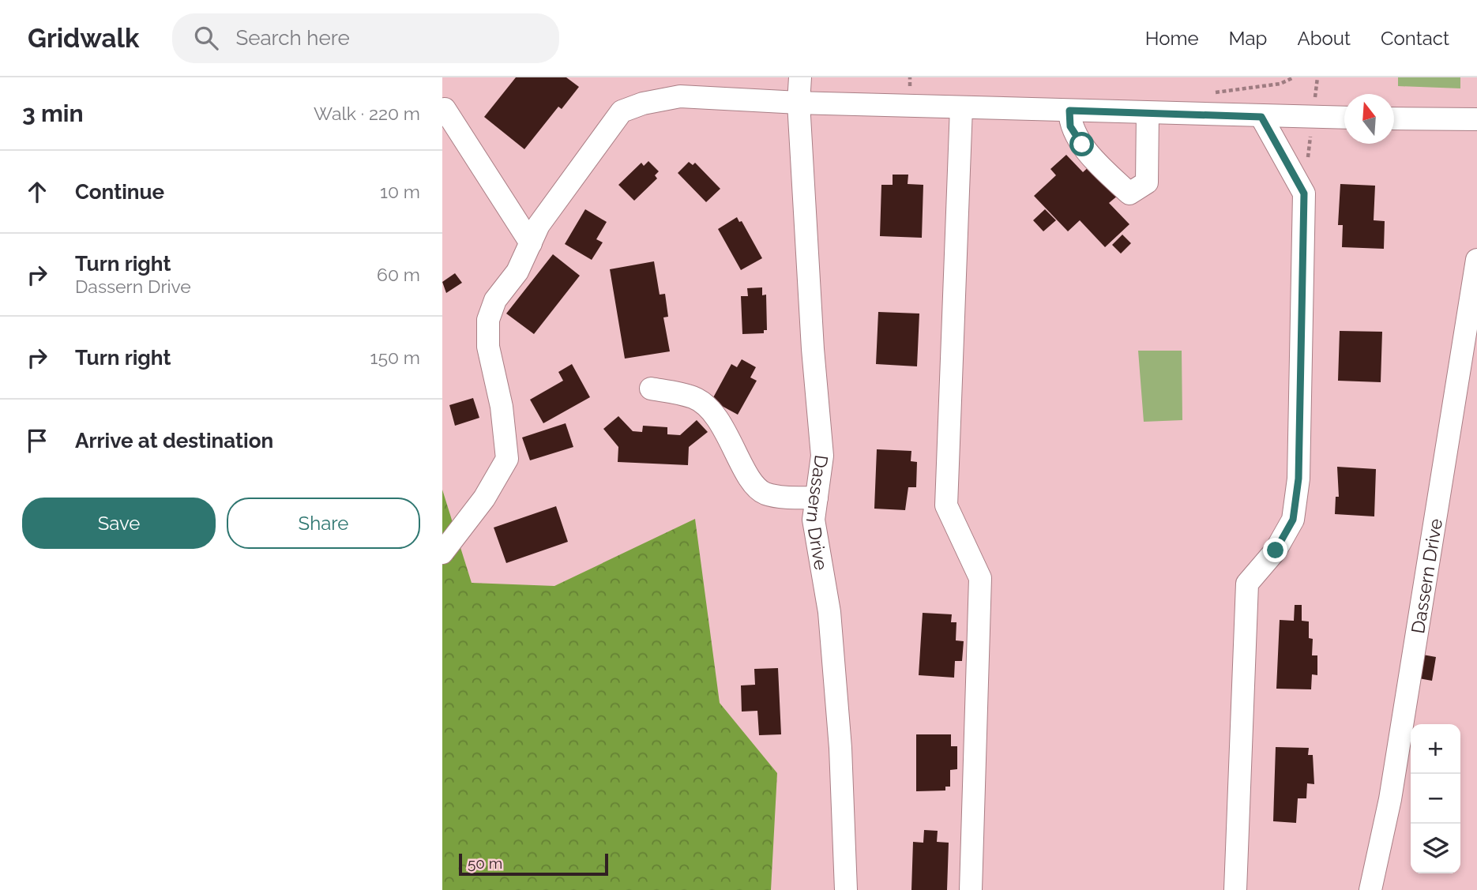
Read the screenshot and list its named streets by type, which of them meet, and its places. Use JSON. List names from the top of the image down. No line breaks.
{"streets":{"street":["Dassern Drive"]},"scale_bar":"50 m","north":"top","page":{"header":"Gridwalk","search":"Search here","nav":["Home","Map","About","Contact"],"heading":["3 min","Walk · 220 m"],"list":[["Continue","10 m"],["Turn right","Dassern Drive","60 m"],["Turn right","150 m"],"Arrive at destination"],"buttons":["Save","Share"],"map_buttons":["+","−"],"scale":"50 m"}}
